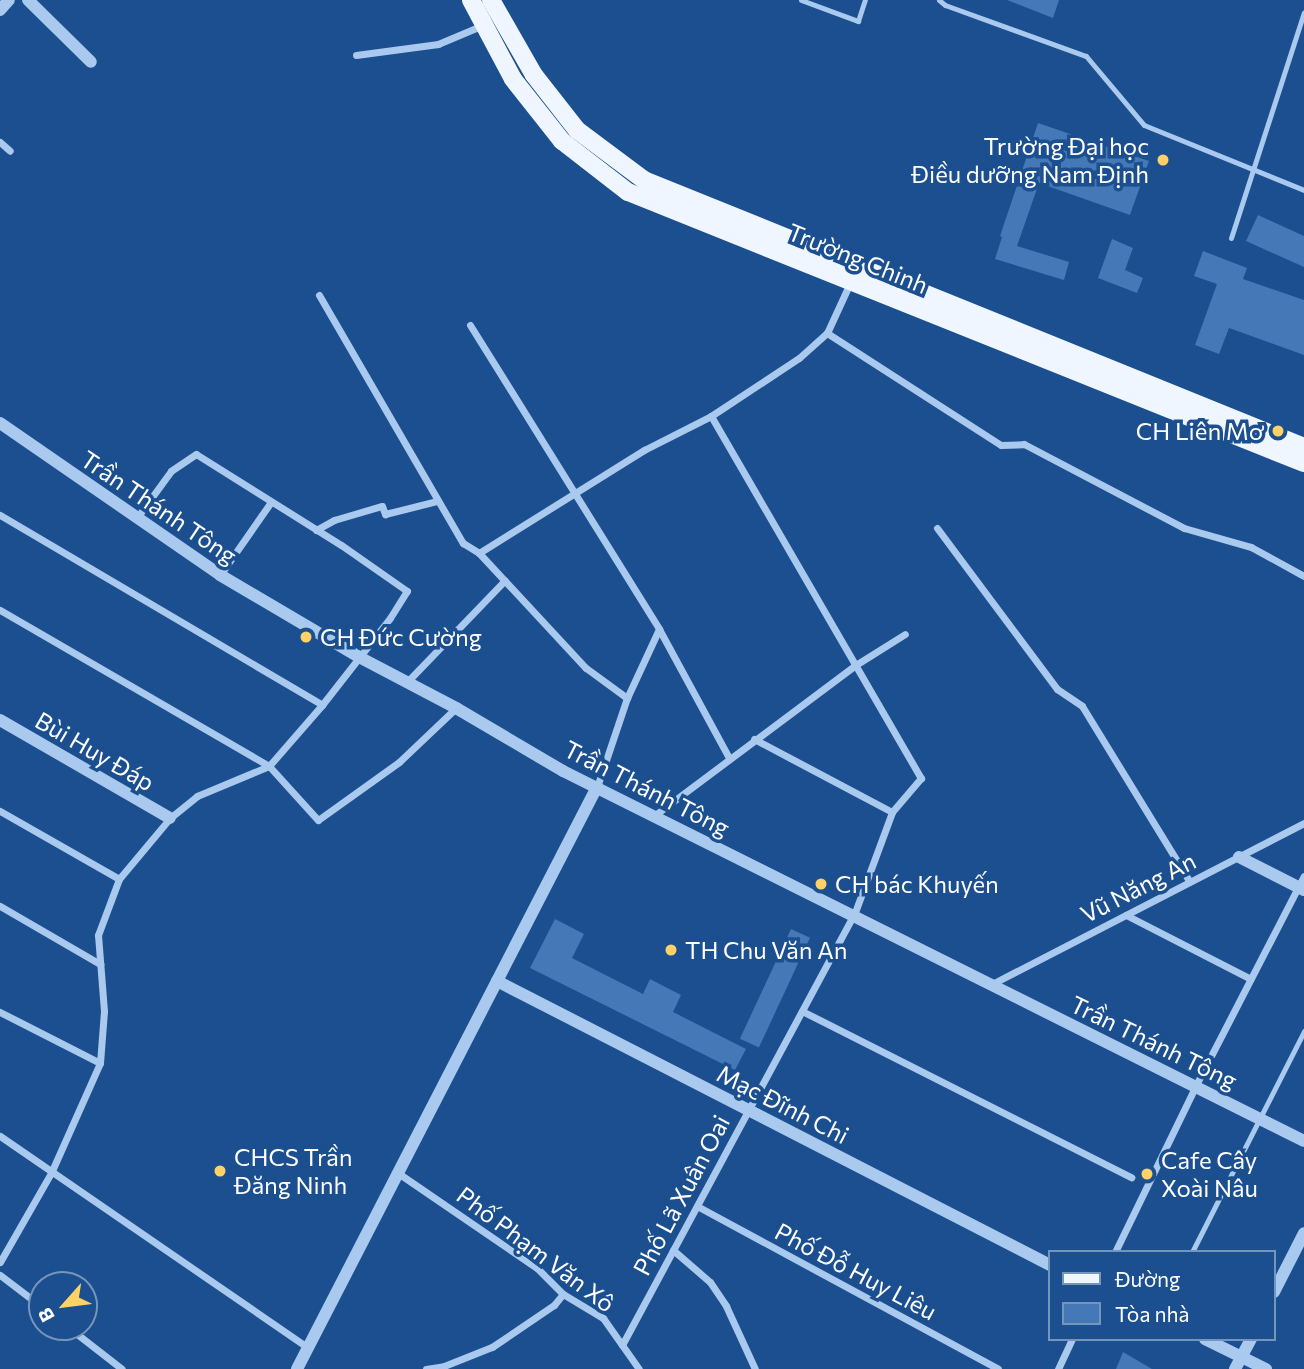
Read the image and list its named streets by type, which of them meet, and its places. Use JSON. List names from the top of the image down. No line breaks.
{"streets":{"main road":["Trường Chinh"],"street":["Trần Thánh Tông","Bùi Huy Đáp","Vũ Năng An","Mạc Đĩnh Chi","Phố Lã Xuân Oai","Phố Phạm Văn Xô","Phố Đỗ Huy Liêu"]},"crossings":[["Trần Thánh Tông","Vũ Năng An"],["Trần Thánh Tông","Phố Lã Xuân Oai"],["Mạc Đĩnh Chi","Phố Lã Xuân Oai"],["Phố Lã Xuân Oai","Phố Phạm Văn Xô"],["Phố Lã Xuân Oai","Phố Đỗ Huy Liêu"]],"places":["Trường Đại học Điều dưỡng Nam Định","CH Liên Mơ","CH Đức Cường","CH bác Khuyến","TH Chu Văn An","CHCS Trần Đăng Ninh","Cafe Cây Xoài Nâu"],"legend":["Đường","Tòa nhà"],"north":"bottom left"}
